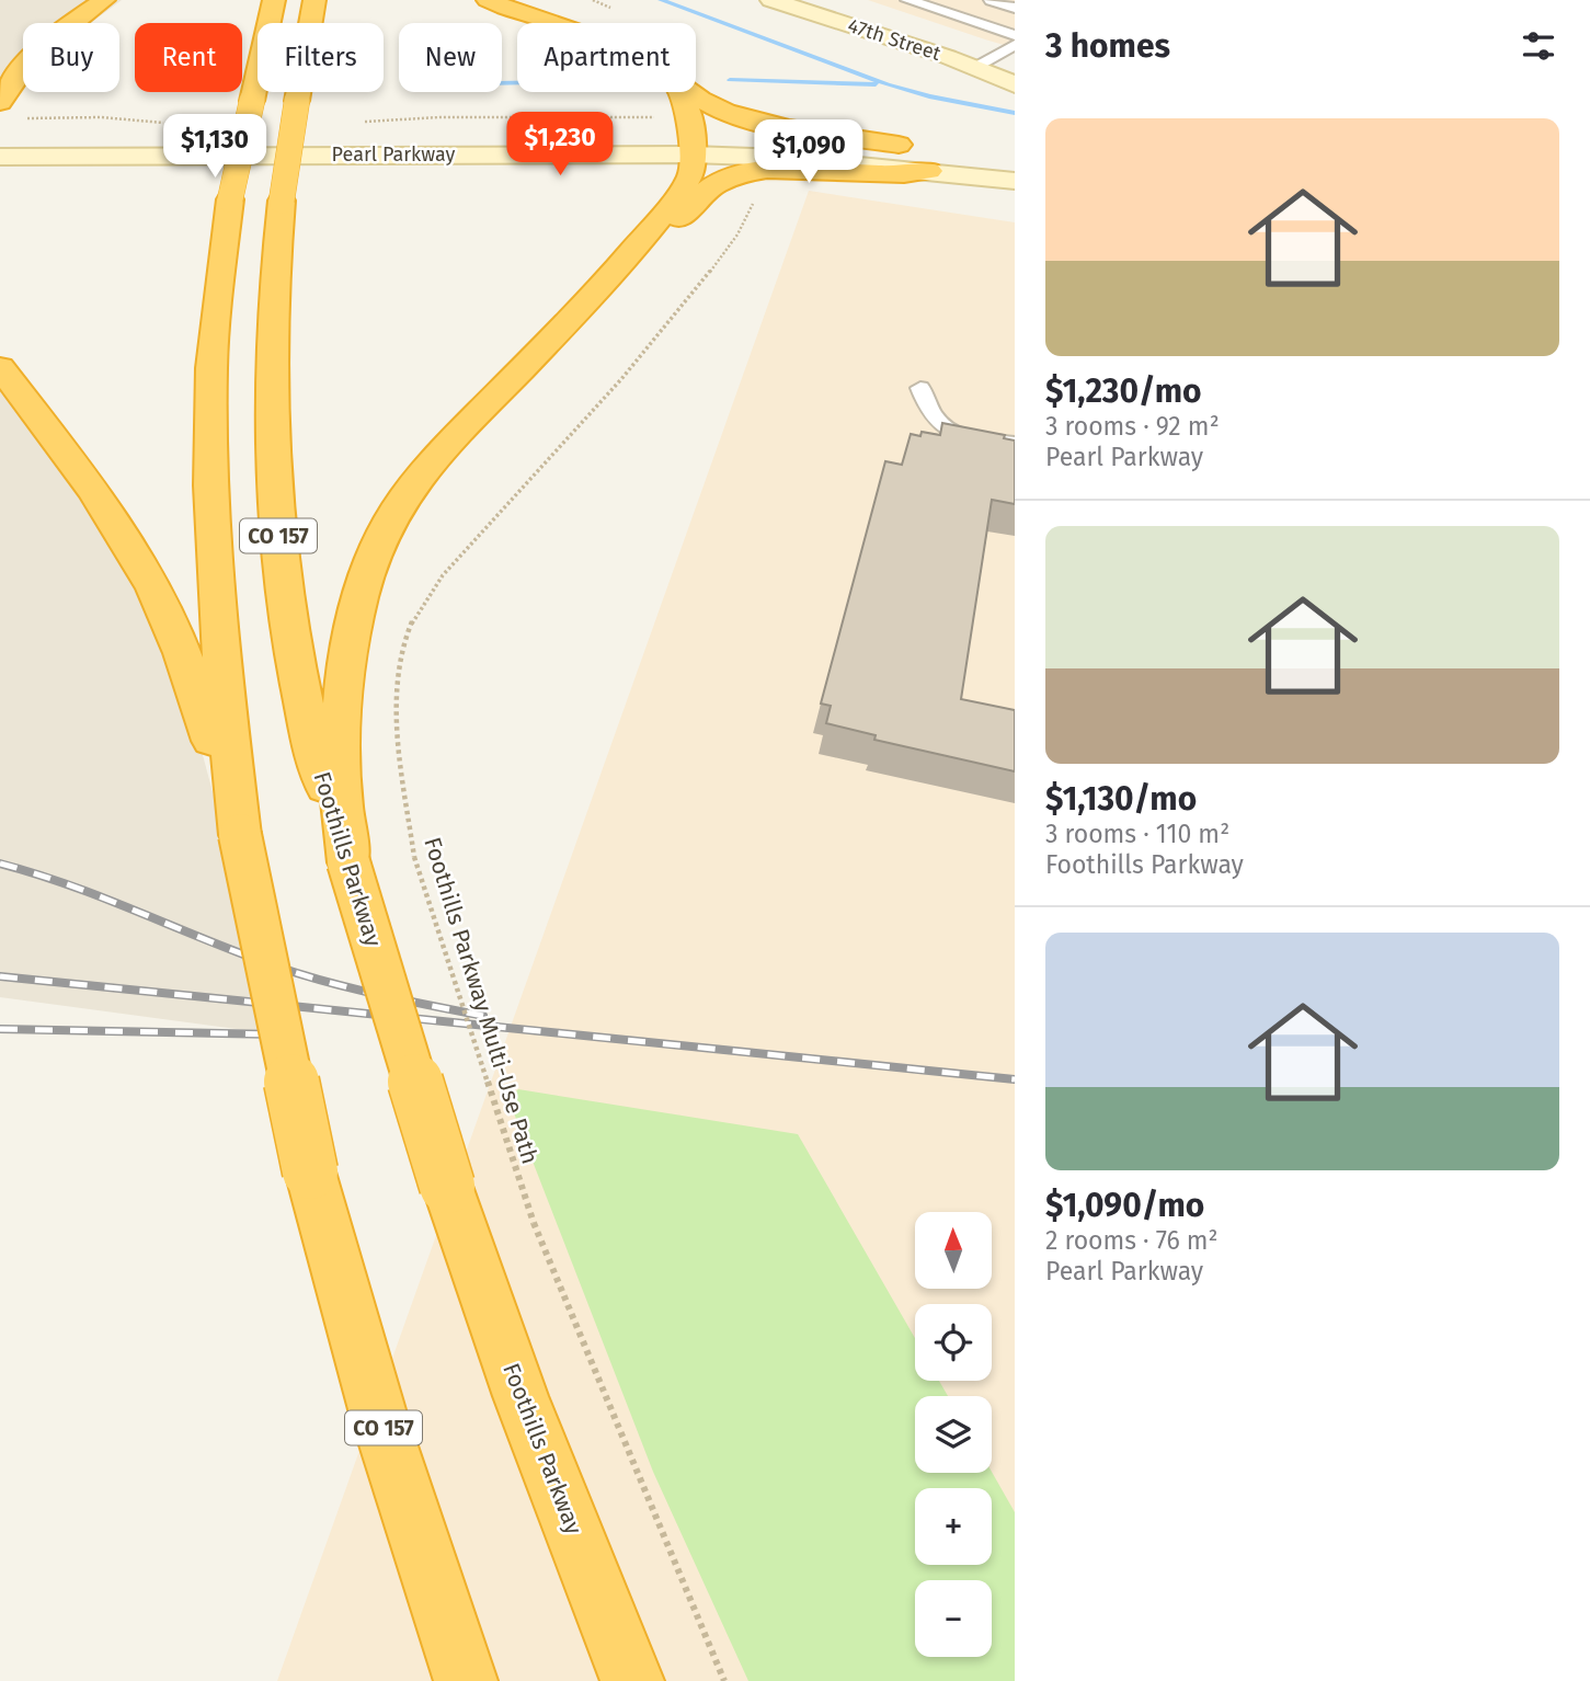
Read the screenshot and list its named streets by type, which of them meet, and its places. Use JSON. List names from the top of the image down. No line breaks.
{"streets":{"highway":["CO 157","Foothills Parkway"],"main road":["47th Street","Pearl Parkway"],"path":["Foothills Parkway Multi-Use Path"]},"north":"top","page":{"heading":"3 homes","chip":["Buy","Rent","Filters","New","Apartment"],"list":[{"name":"$1,230/mo","note":"3 rooms · 92 m² · Pearl Parkway"},{"name":"$1,130/mo","note":"3 rooms · 110 m² · Foothills Parkway"},{"name":"$1,090/mo","note":"2 rooms · 76 m² · Pearl Parkway"}],"price":["$1,230","$1,130","$1,090"],"map_buttons":["+","−"]}}
